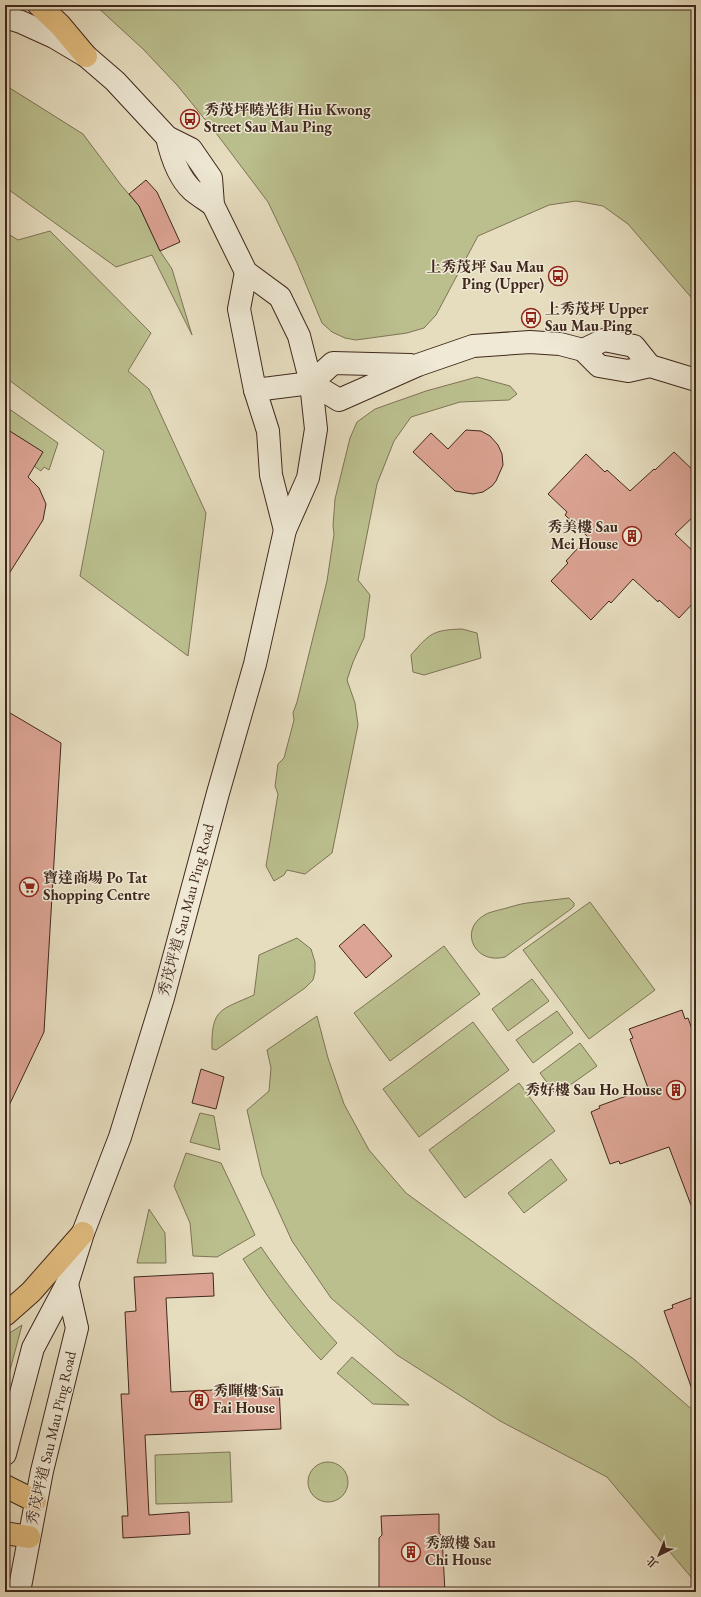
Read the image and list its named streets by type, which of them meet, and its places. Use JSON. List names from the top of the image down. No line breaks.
{"streets":{"main road":["秀茂坪道 Sau Mau Ping Road"]},"places":{"bus stop":["秀茂坪曉光街 Hiu Kwong Street Sau Mau Ping","上秀茂坪 Sau Mau Ping (Upper)","上秀茂坪 Upper Sau Mau Ping"],"building":["秀美樓 Sau Mei House","秀好樓 Sau Ho House","秀暉樓 Sau Fai House","秀緻樓 Sau Chi House"],"supermarket":["寶達商場 Po Tat Shopping Centre"]},"north":"bottom left"}
